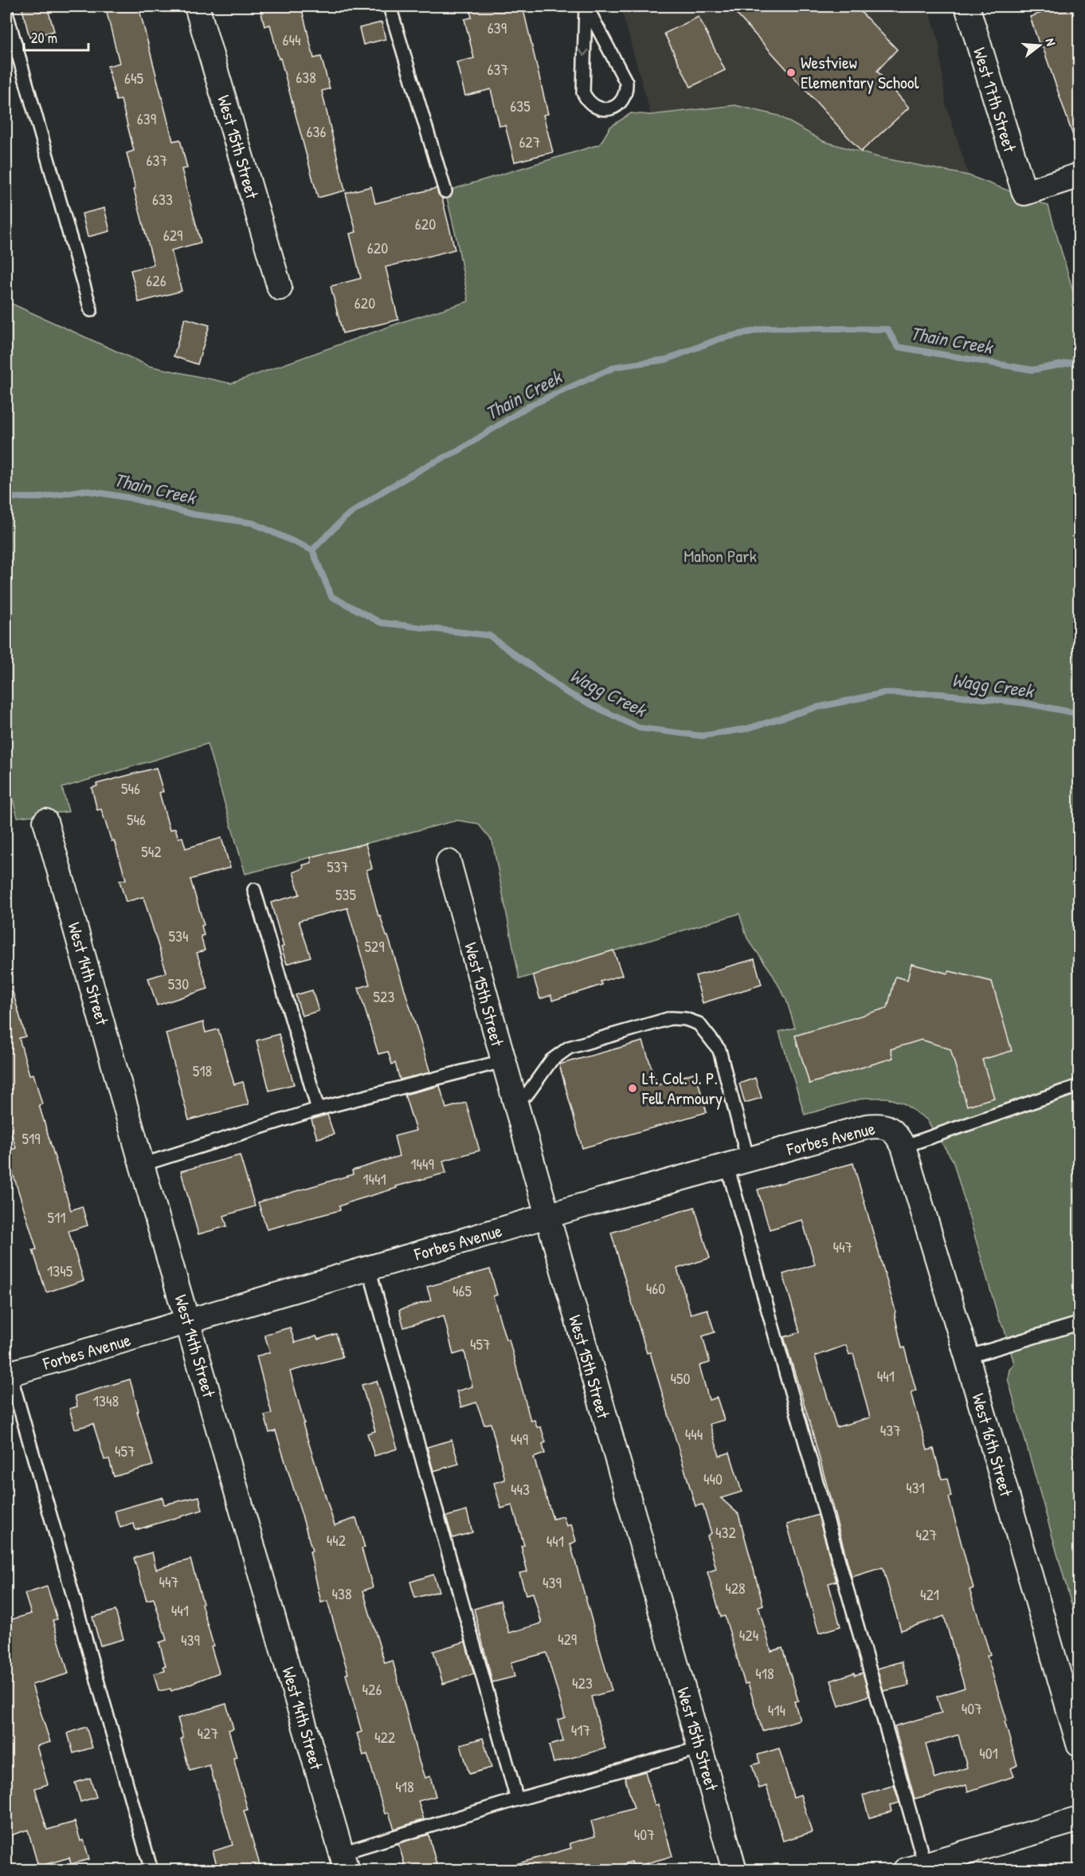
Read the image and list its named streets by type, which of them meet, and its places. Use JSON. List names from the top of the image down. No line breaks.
{"streets":{"street":["West 17th Street","West 15th Street","West 14th Street","Forbes Avenue","West 16th Street"]},"crossings":[["West 15th Street","Forbes Avenue"],["West 14th Street","Forbes Avenue"],["Forbes Avenue","West 16th Street"]],"water":["Thain Creek","Wagg Creek"],"parks":["Mahon Park"],"places":["Westview Elementary School","Lt. Col. J. P. Fell Armoury"],"house_numbers":["639","644","637","638","645","635","639","636","627","637","633","620","629","620","626","620","546","546","542","537","535","534","529","530","523","518","519","1449","1441","511","447","1345","460","465","457","441","450","1348","437","444","449","457","440","431","443","432","427","442","441","447","439","428","438","421","441","424","429","439","418","423","426","407","414","417","427","422","401","418","407"],"scale_bar":"20 m","north":"right"}
